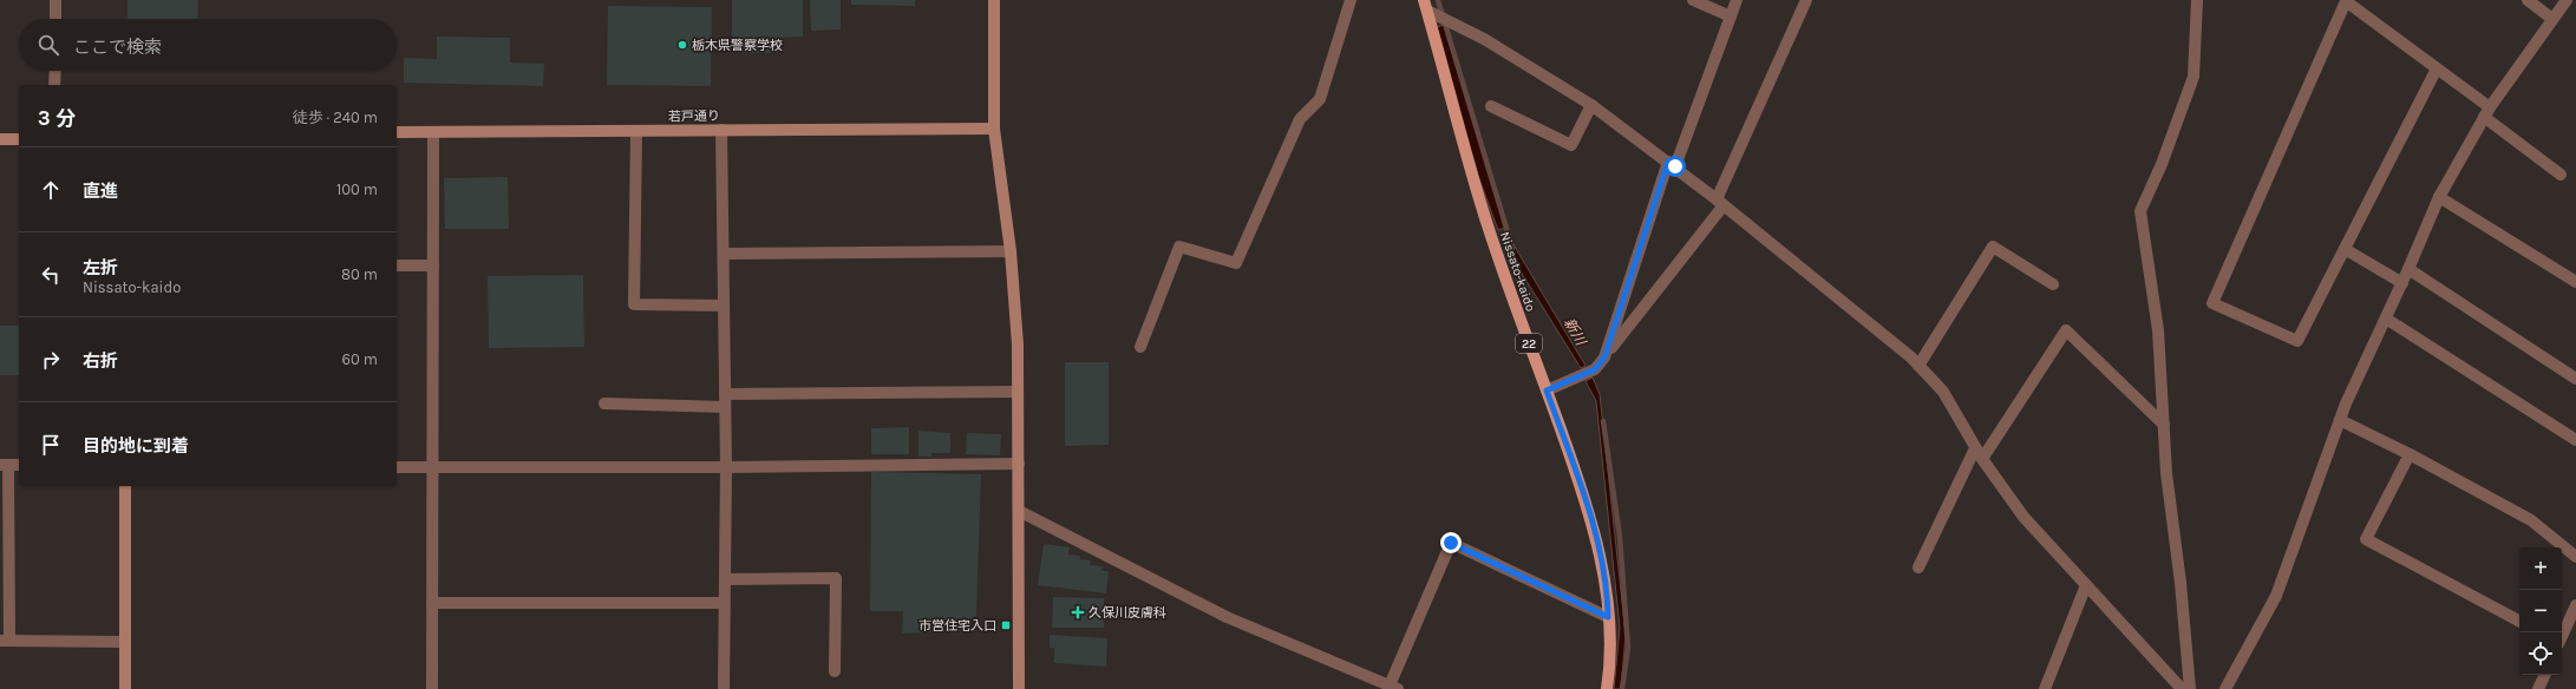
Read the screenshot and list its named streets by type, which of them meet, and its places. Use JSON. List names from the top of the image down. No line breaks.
{"streets":{"main road":["Nissato-kaido","22"],"street":["若戸通り"]},"water":["新川"],"places":{"other":["栃木県警察学校"],"health":["久保川皮膚科"],"transit":["市営住宅入口"]},"page":{"search":"ここで検索","heading":["3 分","徒歩 · 240 m"],"list":[["直進","100 m"],["左折","Nissato-kaido","80 m"],["右折","60 m"],"目的地に到着"],"map_buttons":["+","−"]}}
